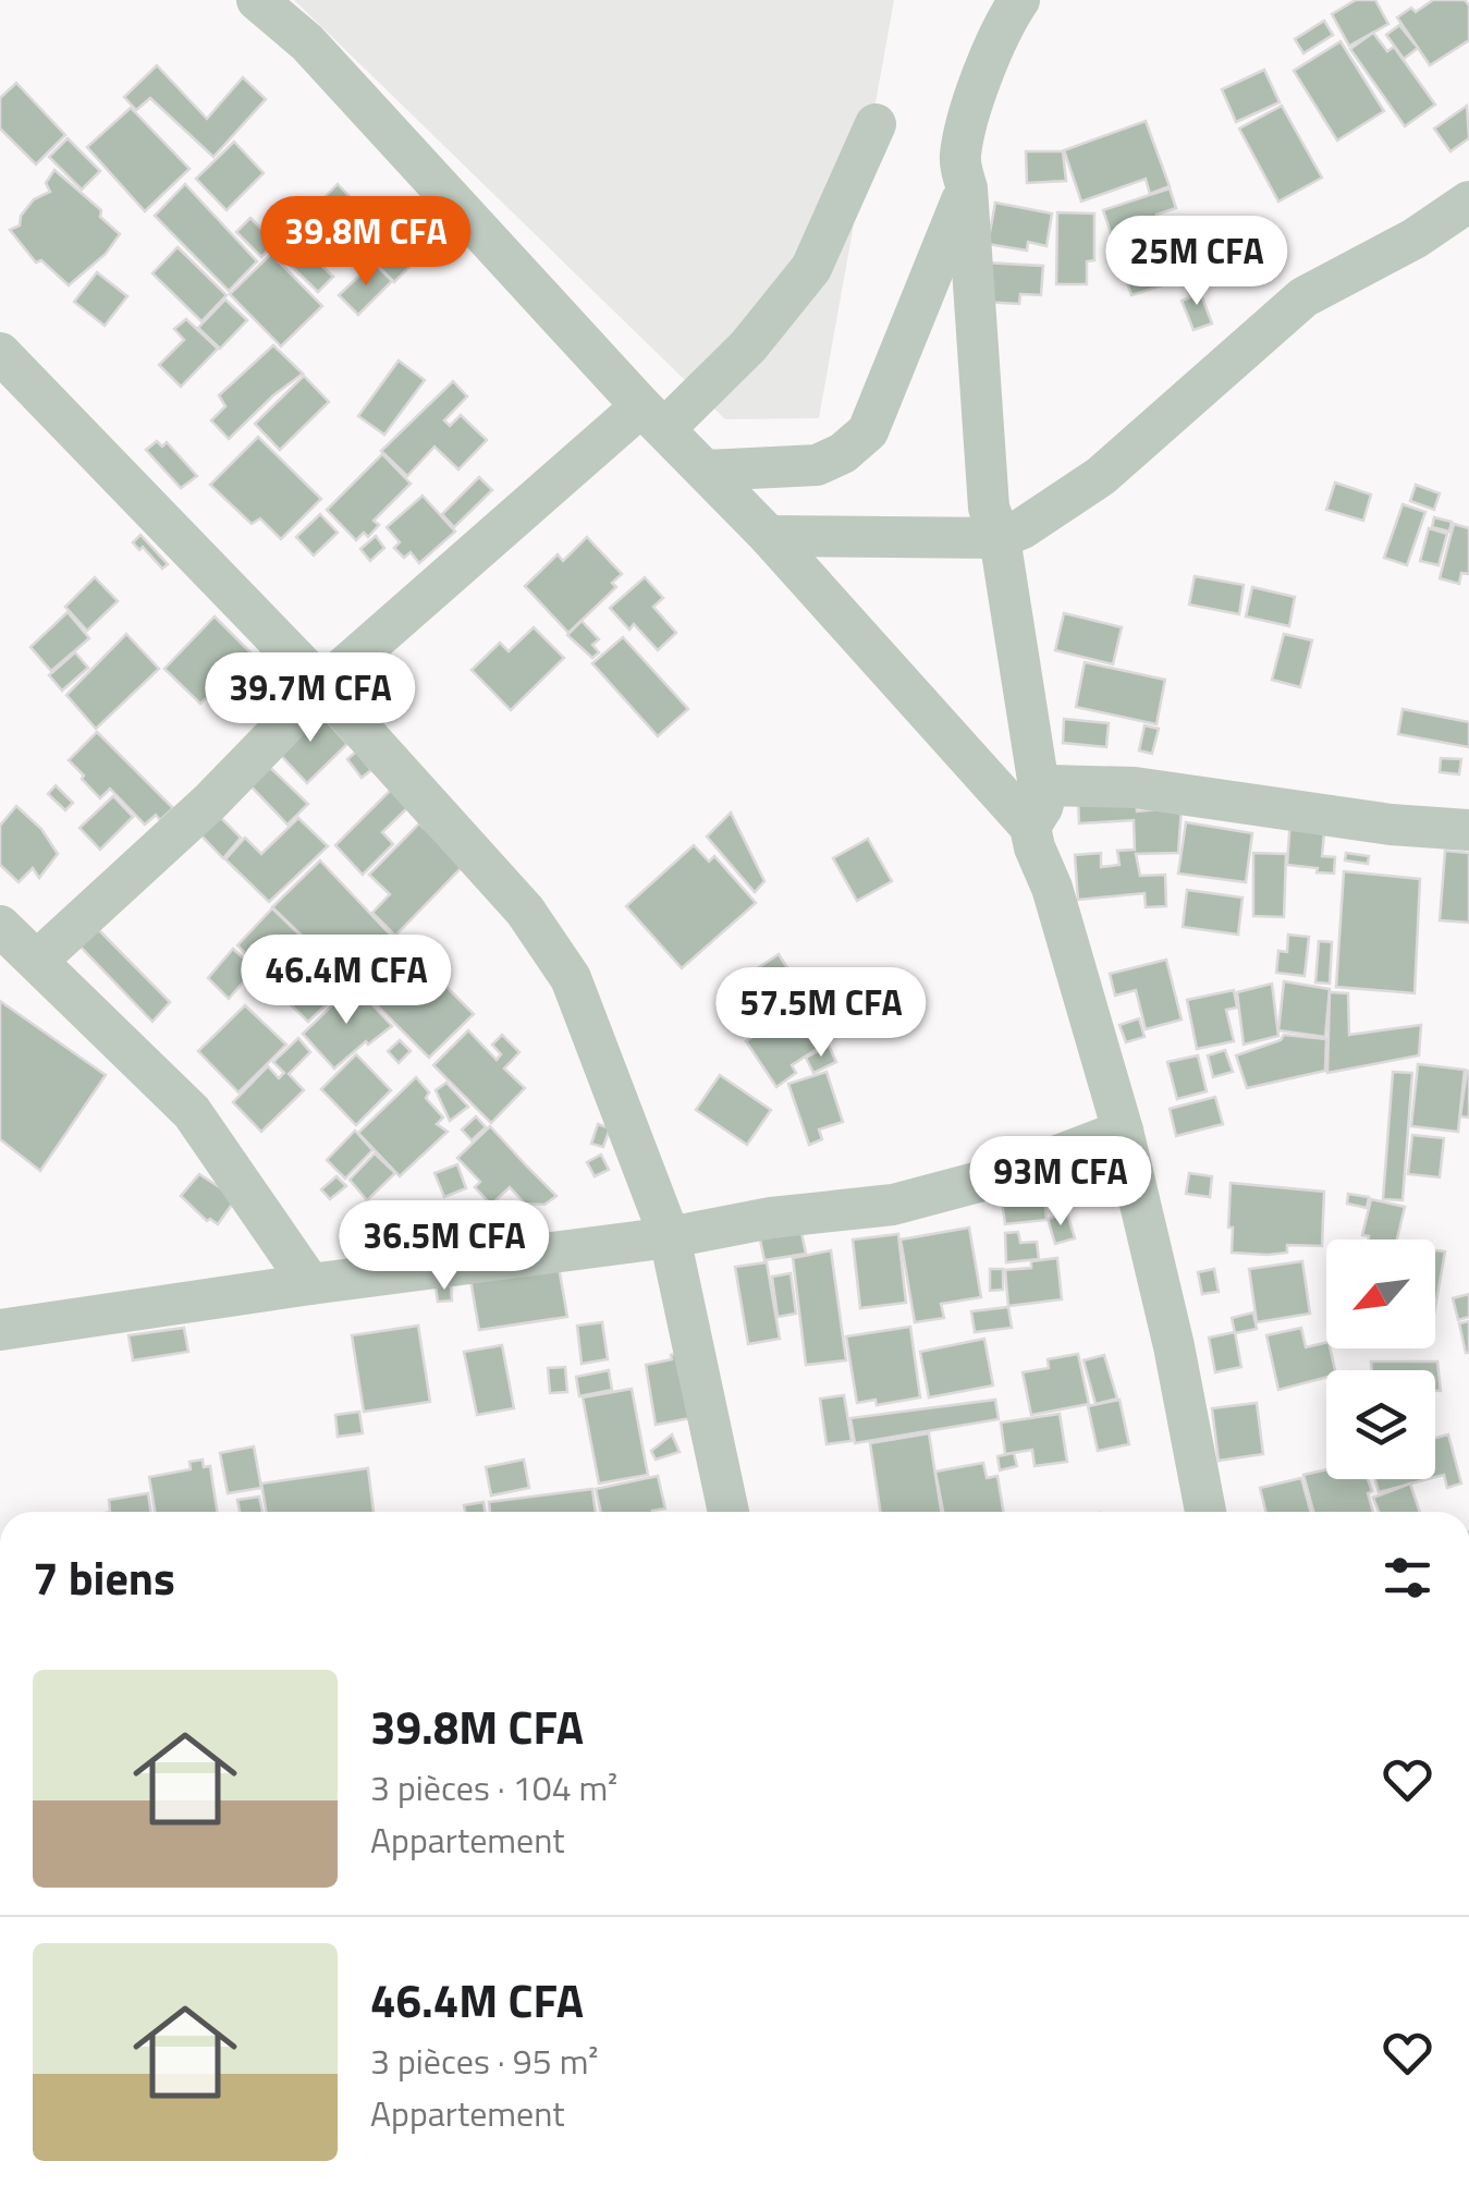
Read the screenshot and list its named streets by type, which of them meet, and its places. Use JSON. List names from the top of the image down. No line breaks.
{"north":"bottom left","page":{"price":["39.8M CFA","25M CFA","39.7M CFA","46.4M CFA","57.5M CFA","93M CFA","36.5M CFA"],"heading":"7 biens","list":[{"name":"39.8M CFA","note":"3 pièces · 104 m² · Appartement"},{"name":"46.4M CFA","note":"3 pièces · 95 m² · Appartement"}]}}
